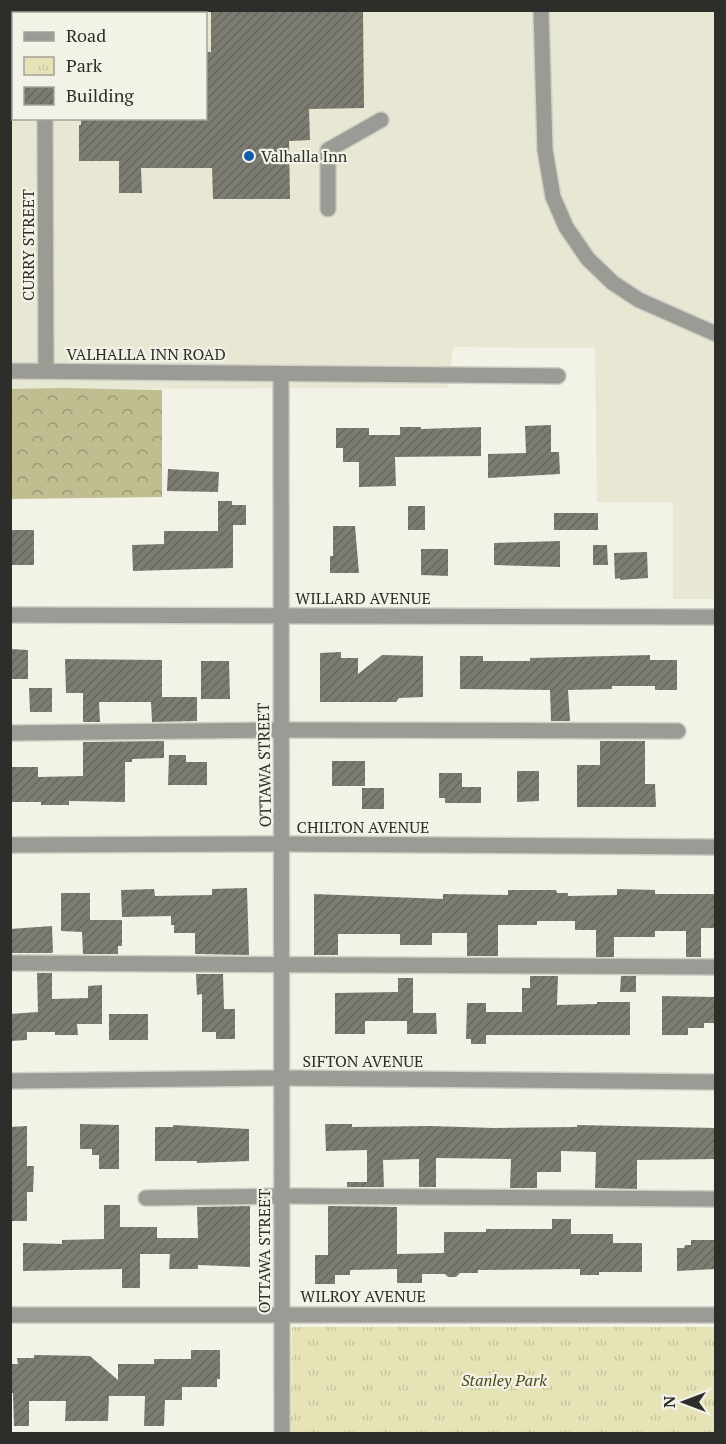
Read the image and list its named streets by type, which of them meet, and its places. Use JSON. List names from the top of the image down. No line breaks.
{"streets":{"street":["CURRY STREET","VALHALLA INN ROAD","WILLARD AVENUE","OTTAWA STREET","CHILTON AVENUE","SIFTON AVENUE","WILROY AVENUE"]},"crossings":[["CURRY STREET","VALHALLA INN ROAD"],["VALHALLA INN ROAD","OTTAWA STREET"],["WILLARD AVENUE","OTTAWA STREET"],["OTTAWA STREET","CHILTON AVENUE"],["OTTAWA STREET","SIFTON AVENUE"],["OTTAWA STREET","WILROY AVENUE"]],"parks":["Stanley Park"],"places":["Valhalla Inn"],"legend":["Road","Park","Building"],"north":"left"}
